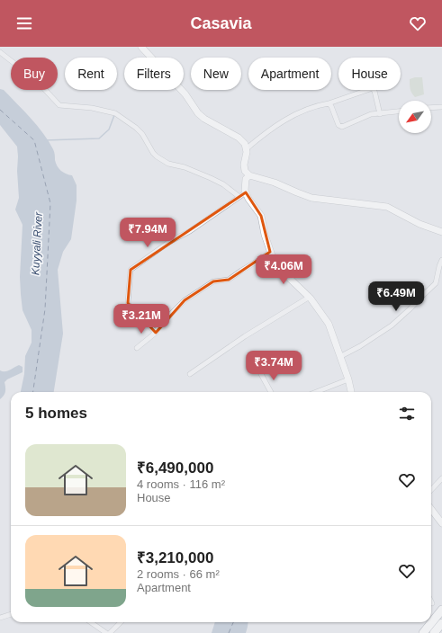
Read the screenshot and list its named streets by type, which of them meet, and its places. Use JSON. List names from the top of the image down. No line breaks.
{"water":["Kuyyali River"],"north":"bottom left","page":{"header":"Casavia","chip":["Buy","Rent","Filters","New","Apartment","House"],"price":["₹7.94M","₹4.06M","₹6.49M","₹3.21M","₹3.74M"],"heading":"5 homes","list":[{"name":"₹6,490,000","note":"4 rooms · 116 m² · House"},{"name":"₹3,210,000","note":"2 rooms · 66 m² · Apartment"}]}}
